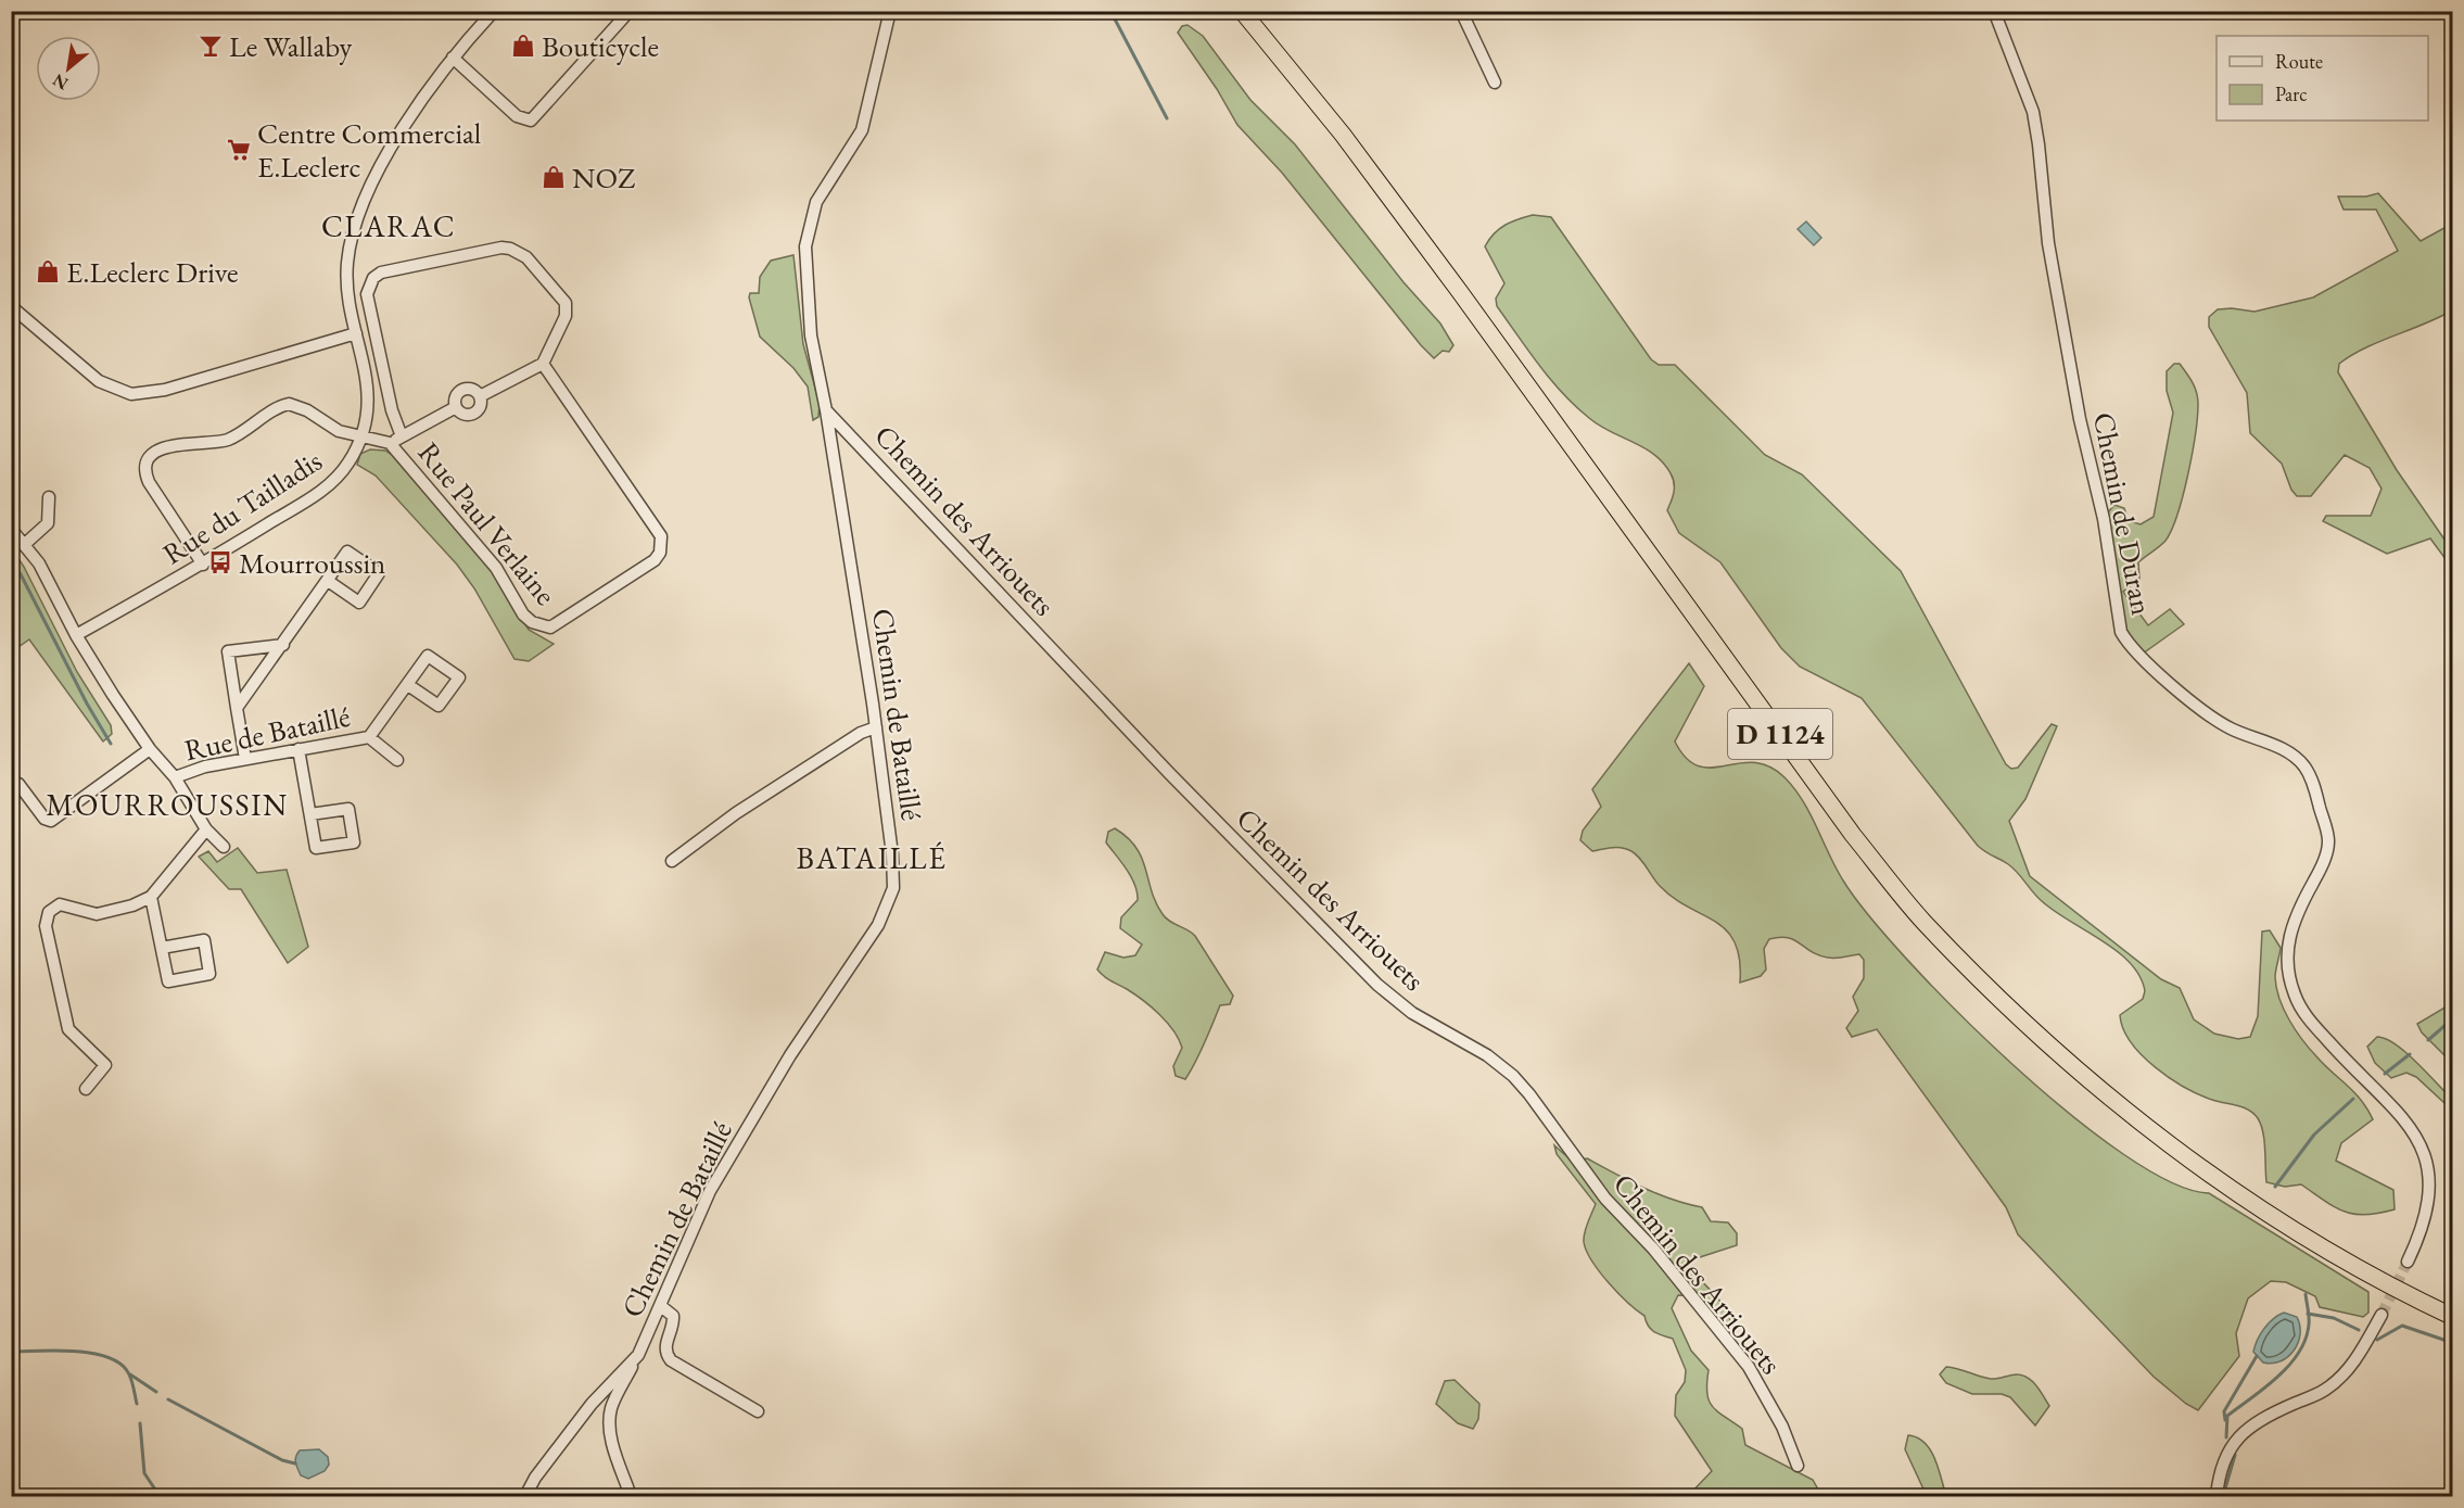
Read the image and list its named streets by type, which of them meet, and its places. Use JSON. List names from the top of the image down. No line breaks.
{"streets":{"highway":["D 1124"],"street":["Rue du Tailladis","Chemin de Duran","Chemin des Arriouets","Rue Paul Verlaine","Chemin de Bataillé","Rue de Bataillé"]},"crossings":[["Rue du Tailladis","Rue Paul Verlaine"],["Chemin des Arriouets","Chemin de Bataillé"]],"districts":["CLARAC","MOURROUSSIN","BATAILLÉ"],"places":{"bar":["Le Wallaby"],"shop":["Bouticycle","NOZ","E.Leclerc Drive"],"supermarket":["Centre Commercial E.Leclerc"],"bus stop":["Mourroussin"]},"legend":["Route","Parc"],"north":"bottom left"}
